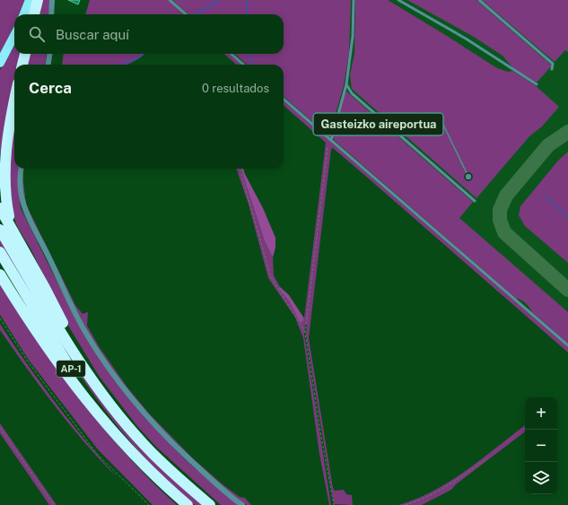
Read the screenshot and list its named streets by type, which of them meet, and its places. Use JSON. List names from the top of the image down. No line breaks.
{"streets":{"highway":["AP-1"]},"places":["Gasteizko aireportua"],"page":{"search":"Buscar aquí","heading":["Cerca","0 resultados"],"map_buttons":["+","−"]}}
